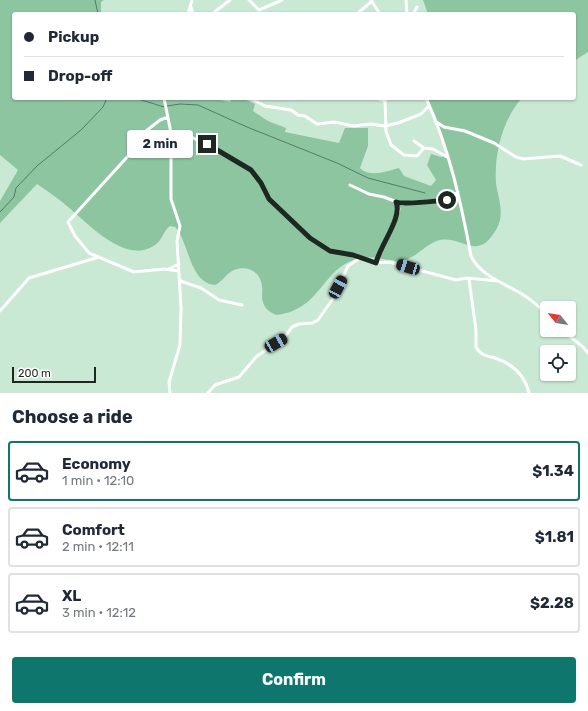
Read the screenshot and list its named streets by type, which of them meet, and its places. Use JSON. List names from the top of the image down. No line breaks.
{"scale_bar":"200 m","north":"top left","page":{"banner":["Pickup","Drop-off"],"bubble":"2 min","scale":"200 m","heading":"Choose a ride","list":[{"name":"Economy","note":"1 min · 12:10","value":"$1.34"},{"name":"Comfort","note":"2 min · 12:11","value":"$1.81"},{"name":"XL","note":"3 min · 12:12","value":"$2.28"}],"buttons":"Confirm"}}
